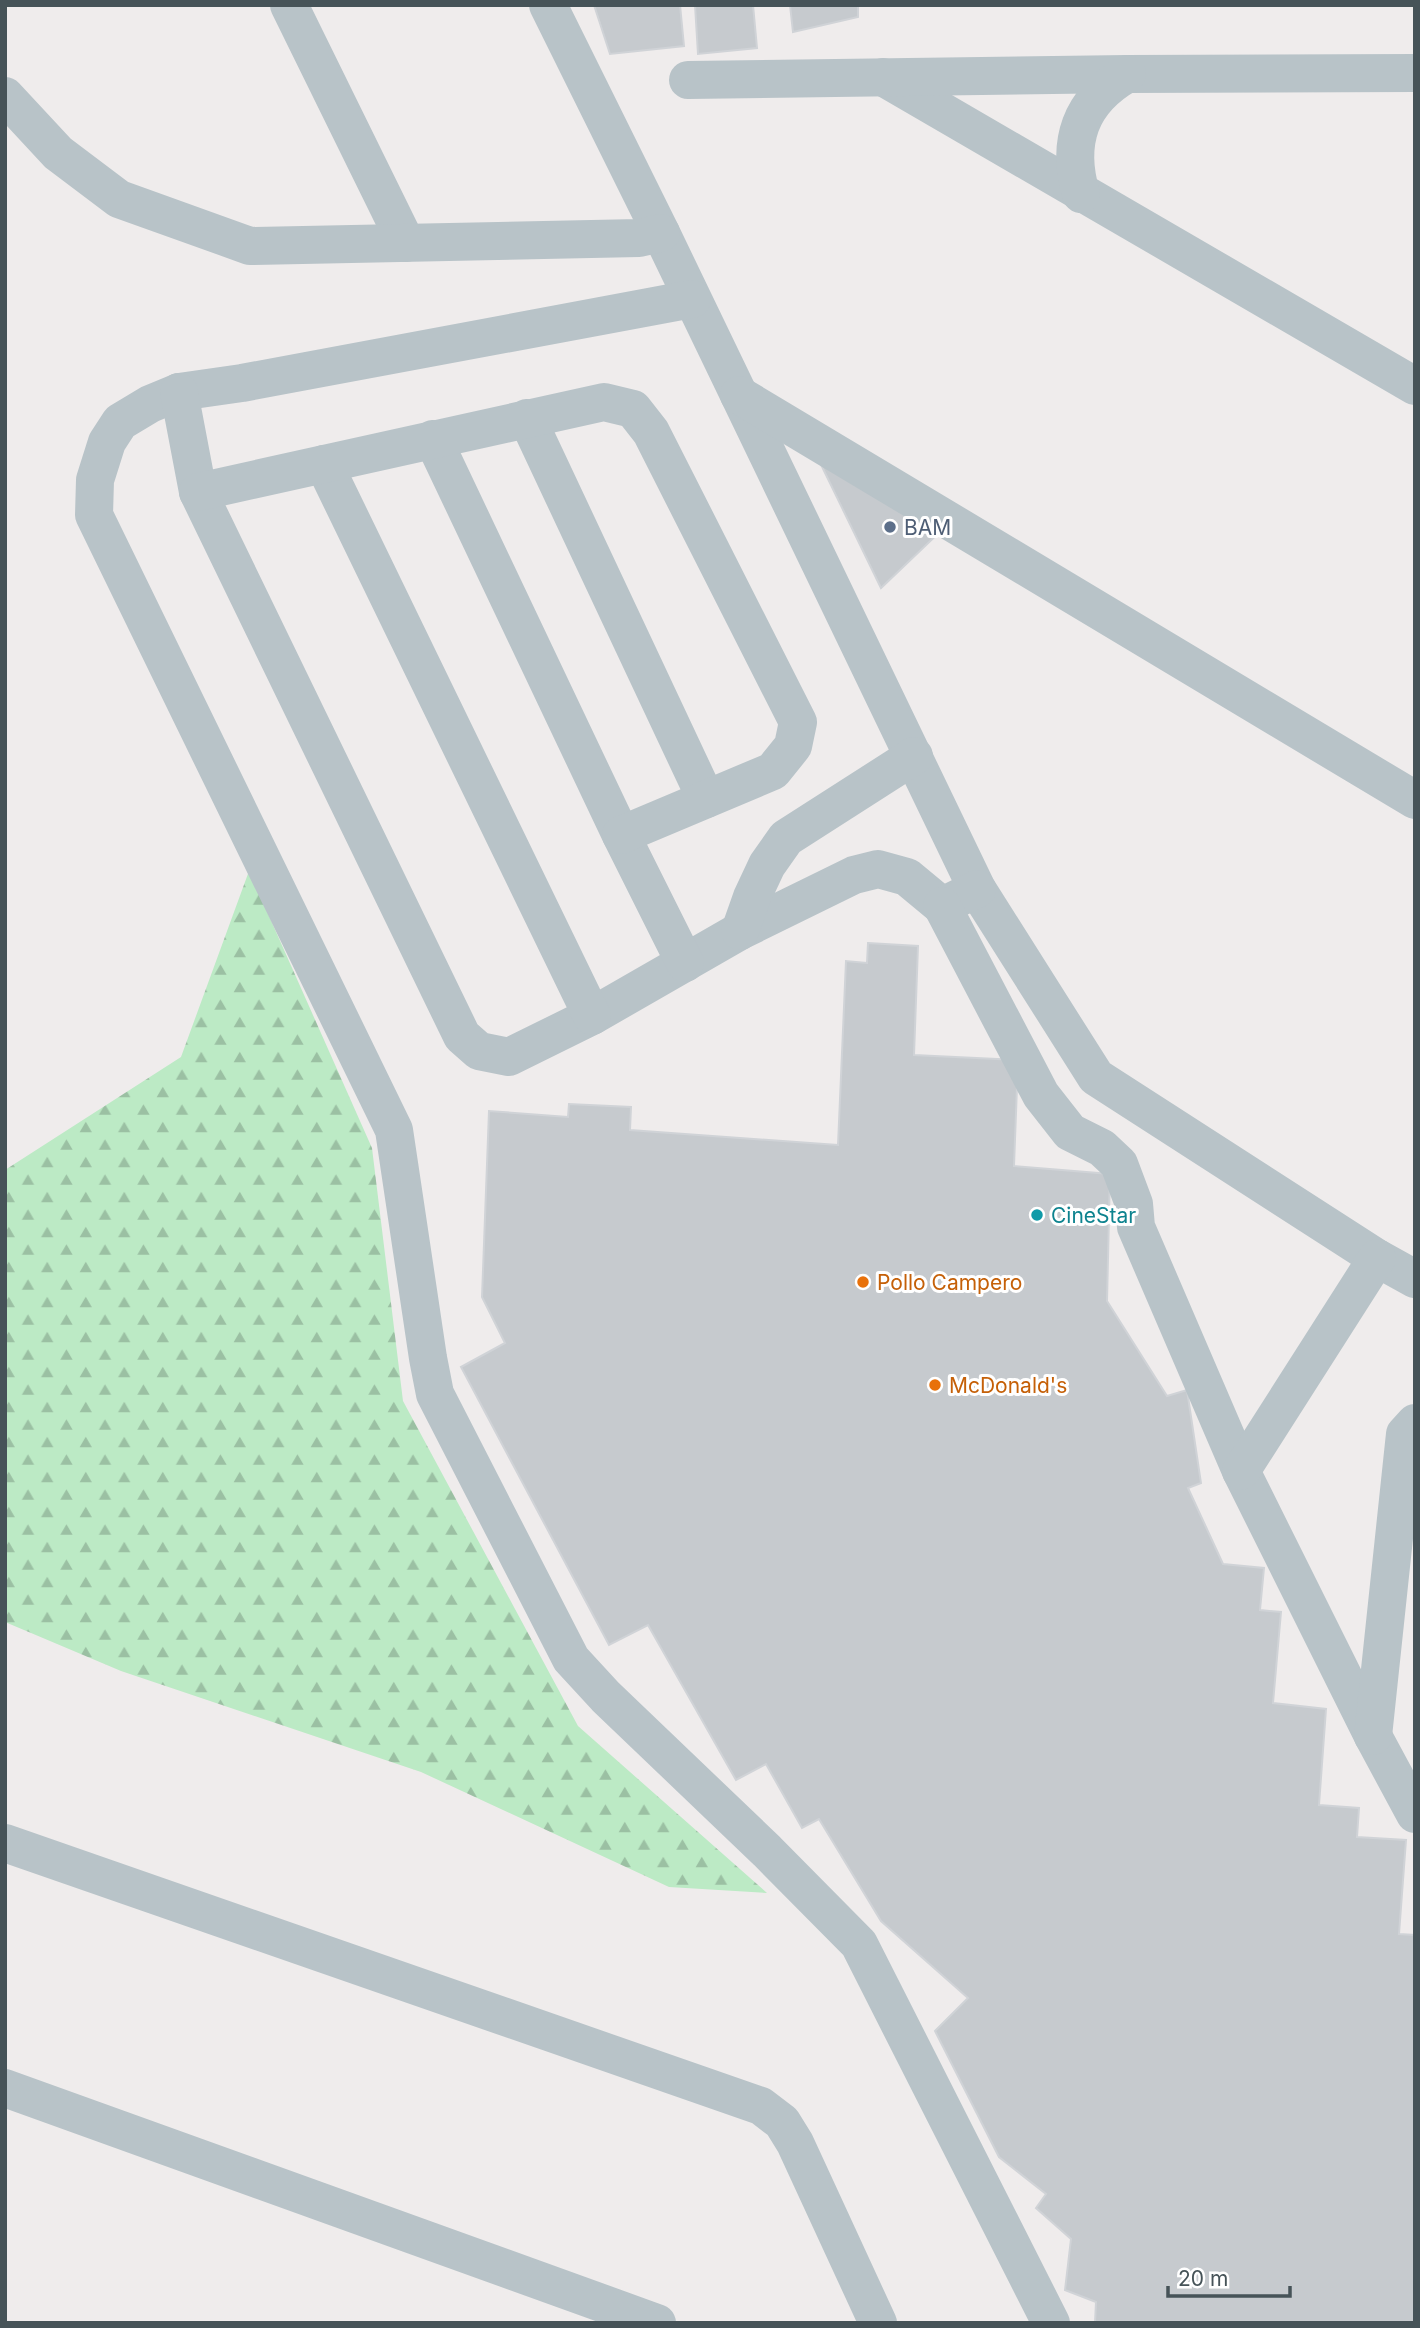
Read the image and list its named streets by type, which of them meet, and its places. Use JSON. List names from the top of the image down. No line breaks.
{"places":["BAM","CineStar","Pollo Campero","McDonald's"],"scale_bar":"20 m"}
